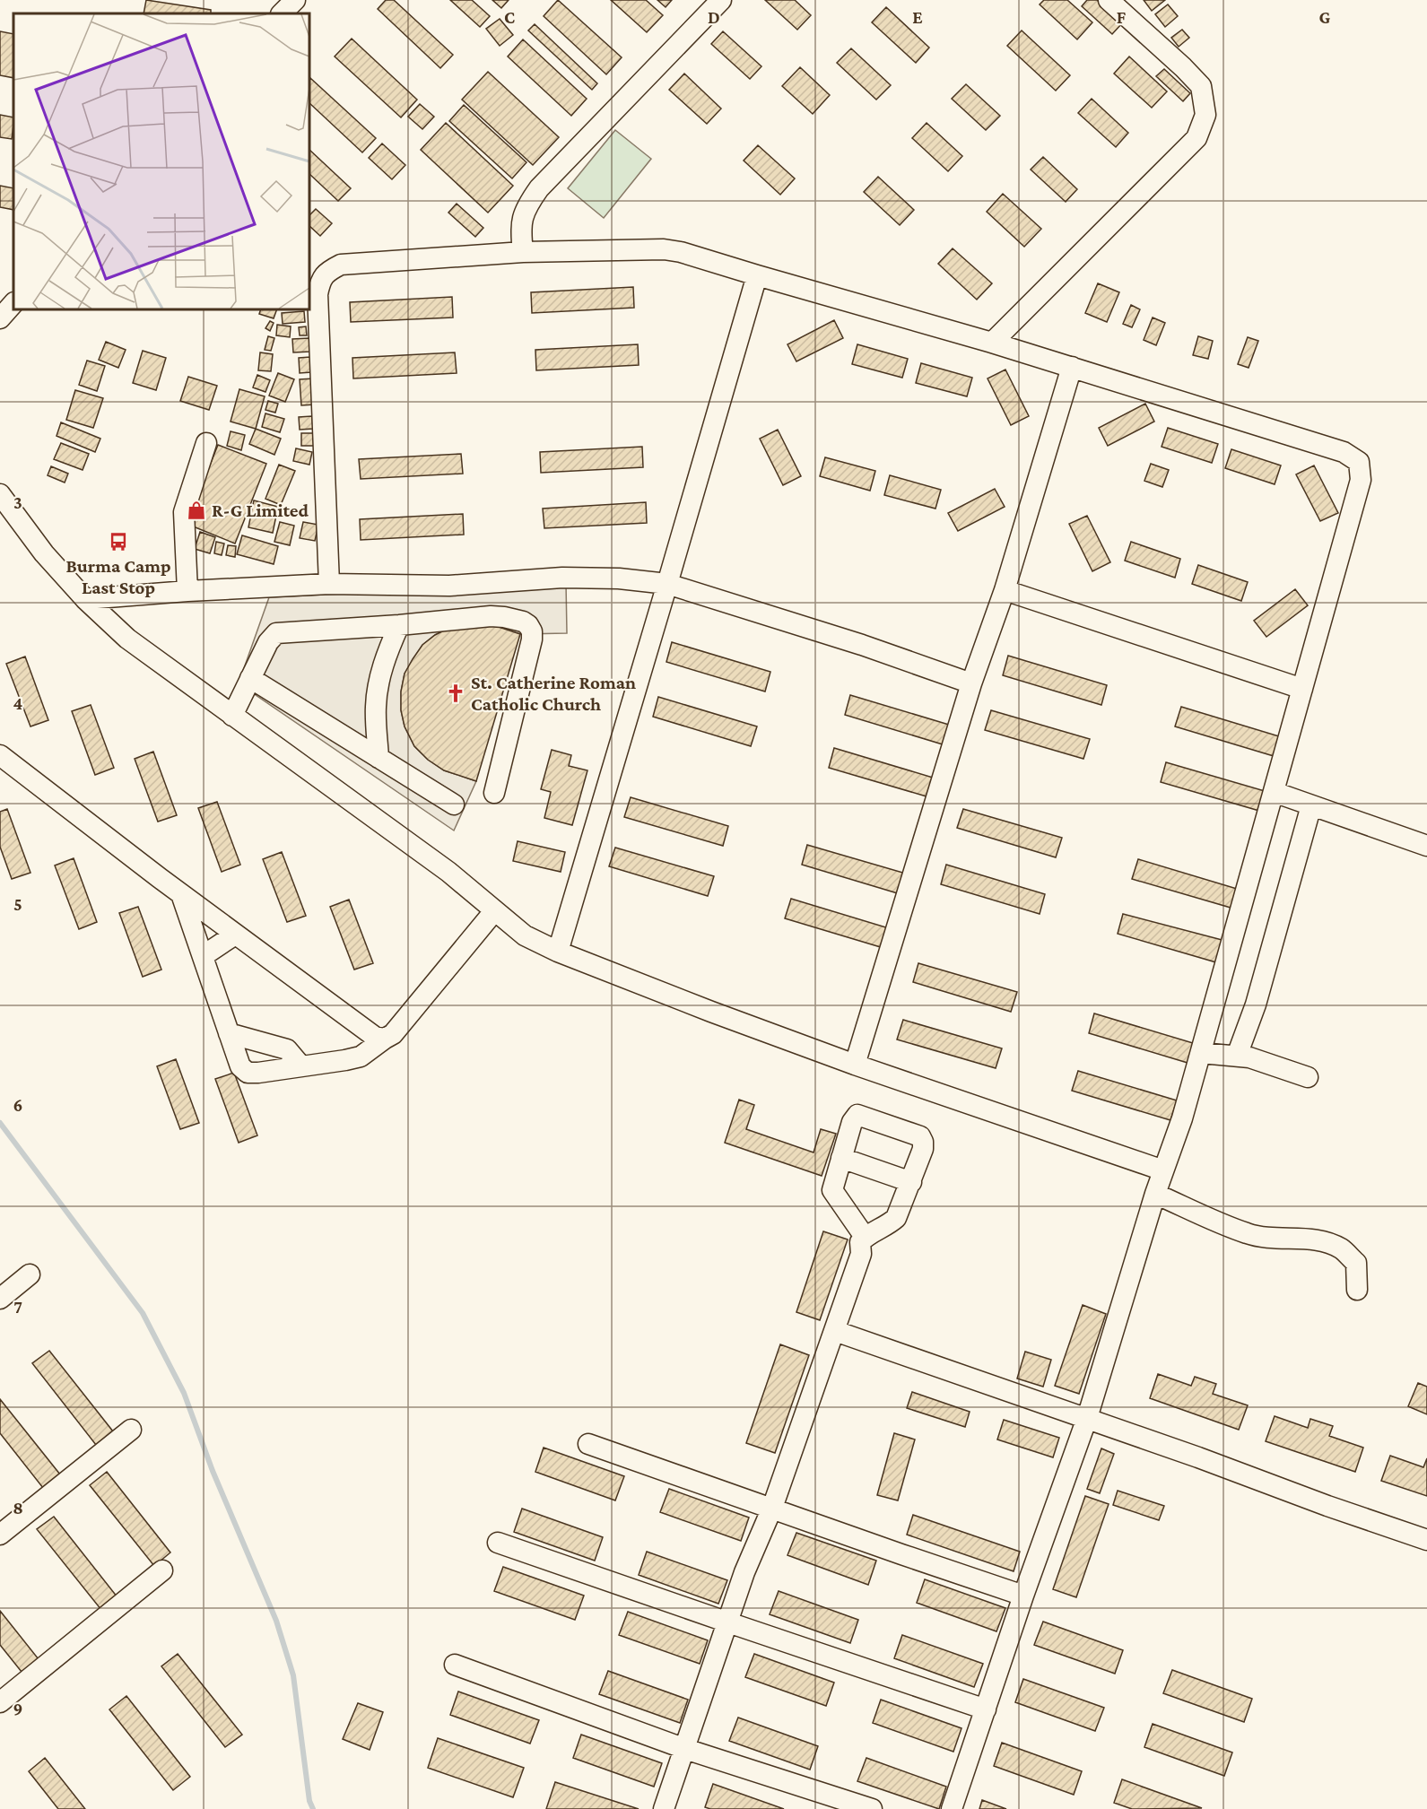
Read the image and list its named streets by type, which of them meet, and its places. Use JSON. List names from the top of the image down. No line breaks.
{"places":{"shop":["R-G Limited"],"bus stop":["Burma Camp Last Stop"],"church":["St. Catherine Roman Catholic Church"]},"grid":{"columns":["C","D","E","F","G"],"rows":["3","4","5","6","7","8","9"]}}
